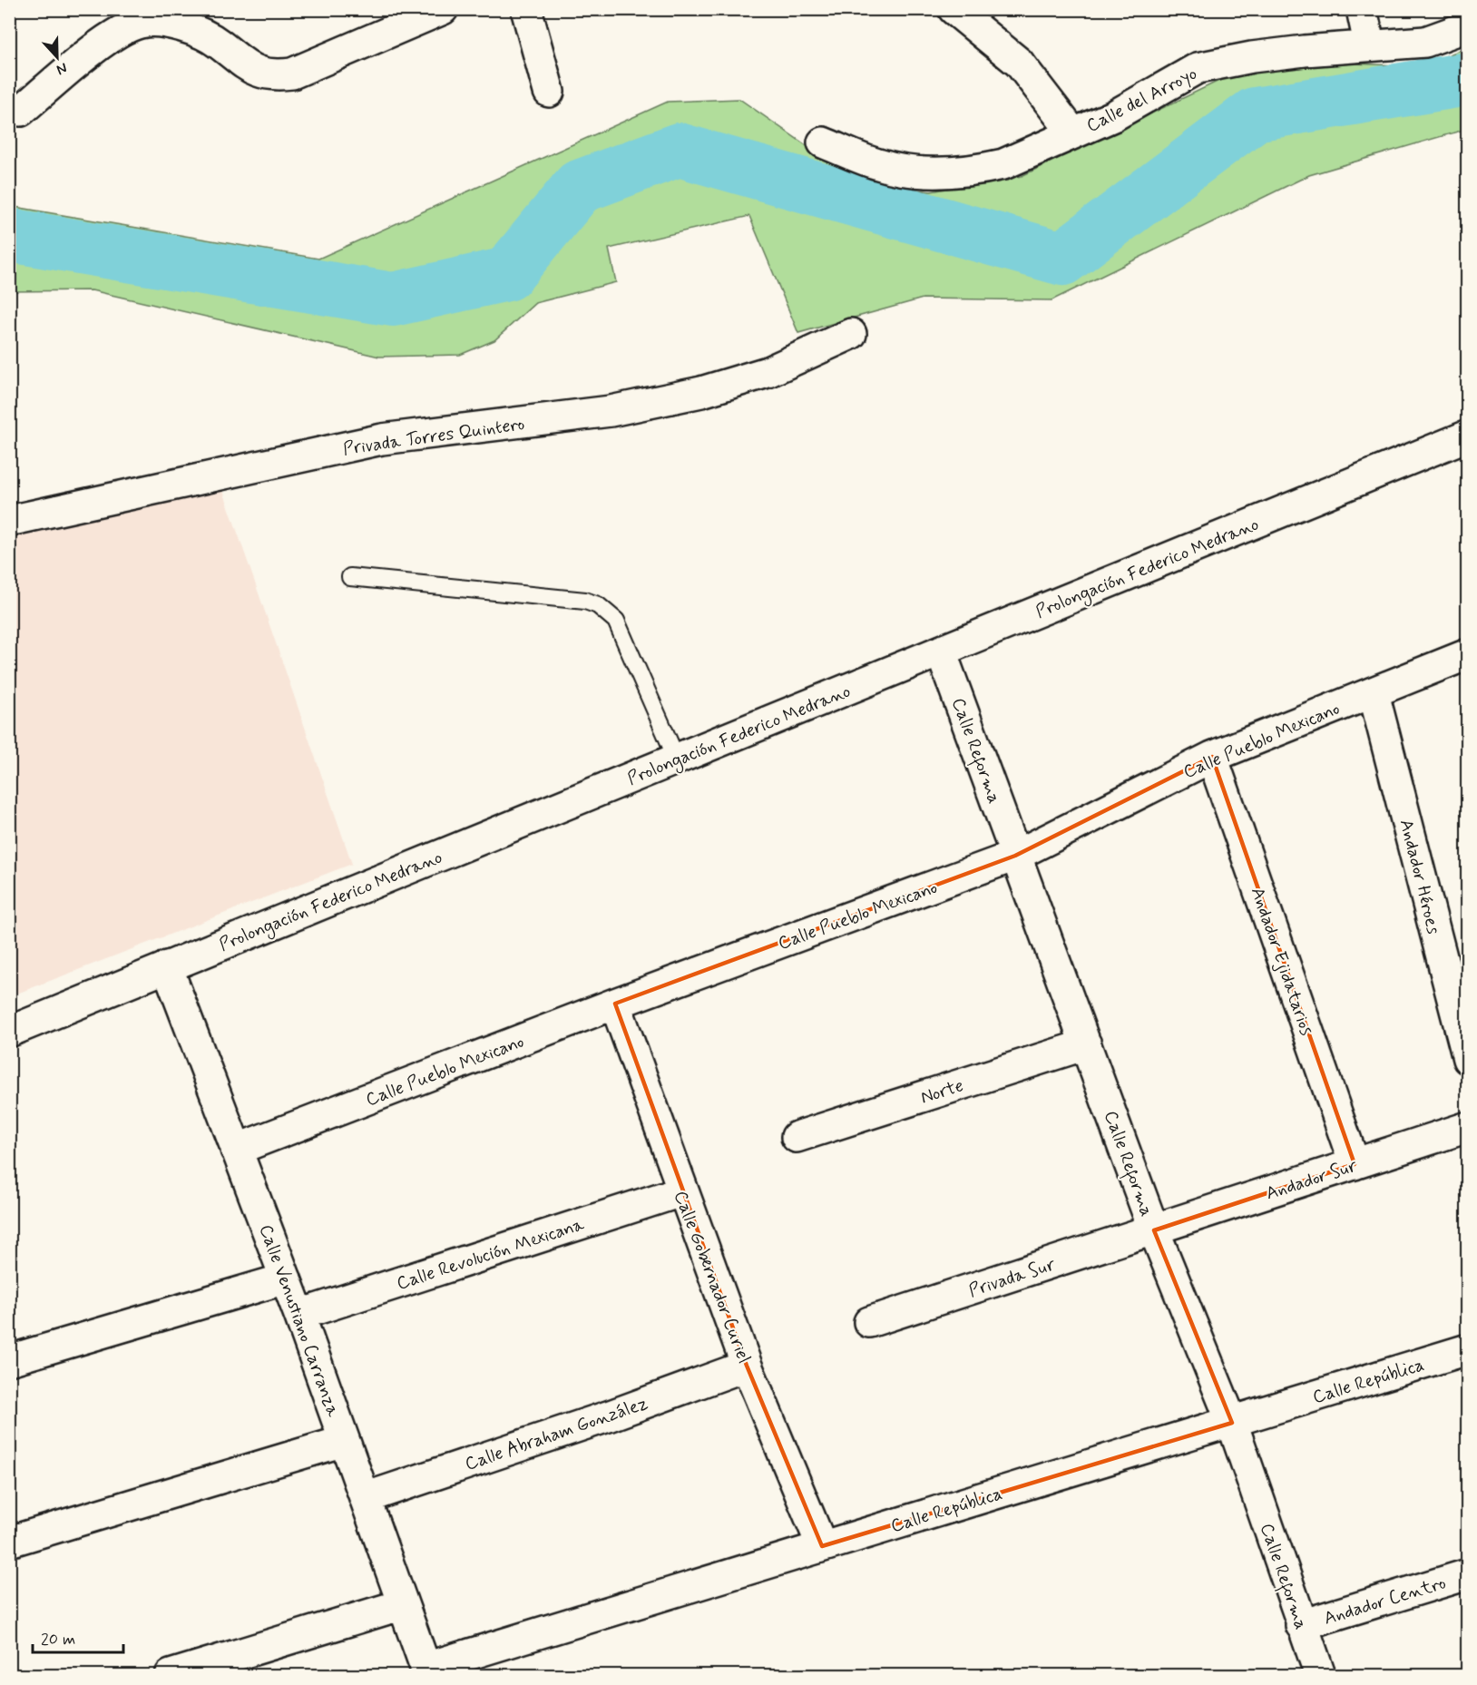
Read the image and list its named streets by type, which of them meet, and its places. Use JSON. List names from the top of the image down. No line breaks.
{"streets":{"street":["Calle del Arroyo","Privada Torres Quintero","Prolongación Federico Medrano","Calle Pueblo Mexicano","Calle Reforma","Andador Héroes","Andador Ejidatarios","Norte","Andador Sur","Calle Revolución Mexicana","Calle Gobernador Curiel","Privada Sur","Calle Venustiano Carranza","Calle República","Calle Abraham González","Andador Centro"]},"crossings":[["Prolongación Federico Medrano","Calle Reforma"],["Prolongación Federico Medrano","Calle Venustiano Carranza"],["Calle Pueblo Mexicano","Calle Reforma"],["Calle Pueblo Mexicano","Andador Héroes"],["Calle Pueblo Mexicano","Andador Ejidatarios"],["Calle Pueblo Mexicano","Calle Gobernador Curiel"],["Calle Pueblo Mexicano","Calle Venustiano Carranza"],["Calle Reforma","Norte"],["Calle Reforma","Andador Sur"],["Calle Reforma","Privada Sur"],["Calle Reforma","Calle República"],["Calle Reforma","Andador Centro"],["Andador Ejidatarios","Andador Sur"],["Andador Sur","Privada Sur"],["Calle Revolución Mexicana","Calle Gobernador Curiel"],["Calle Revolución Mexicana","Calle Venustiano Carranza"],["Calle Gobernador Curiel","Calle República"],["Calle Gobernador Curiel","Calle Abraham González"],["Calle Venustiano Carranza","Calle República"],["Calle Venustiano Carranza","Calle Abraham González"]],"scale_bar":"20 m","north":"bottom"}
